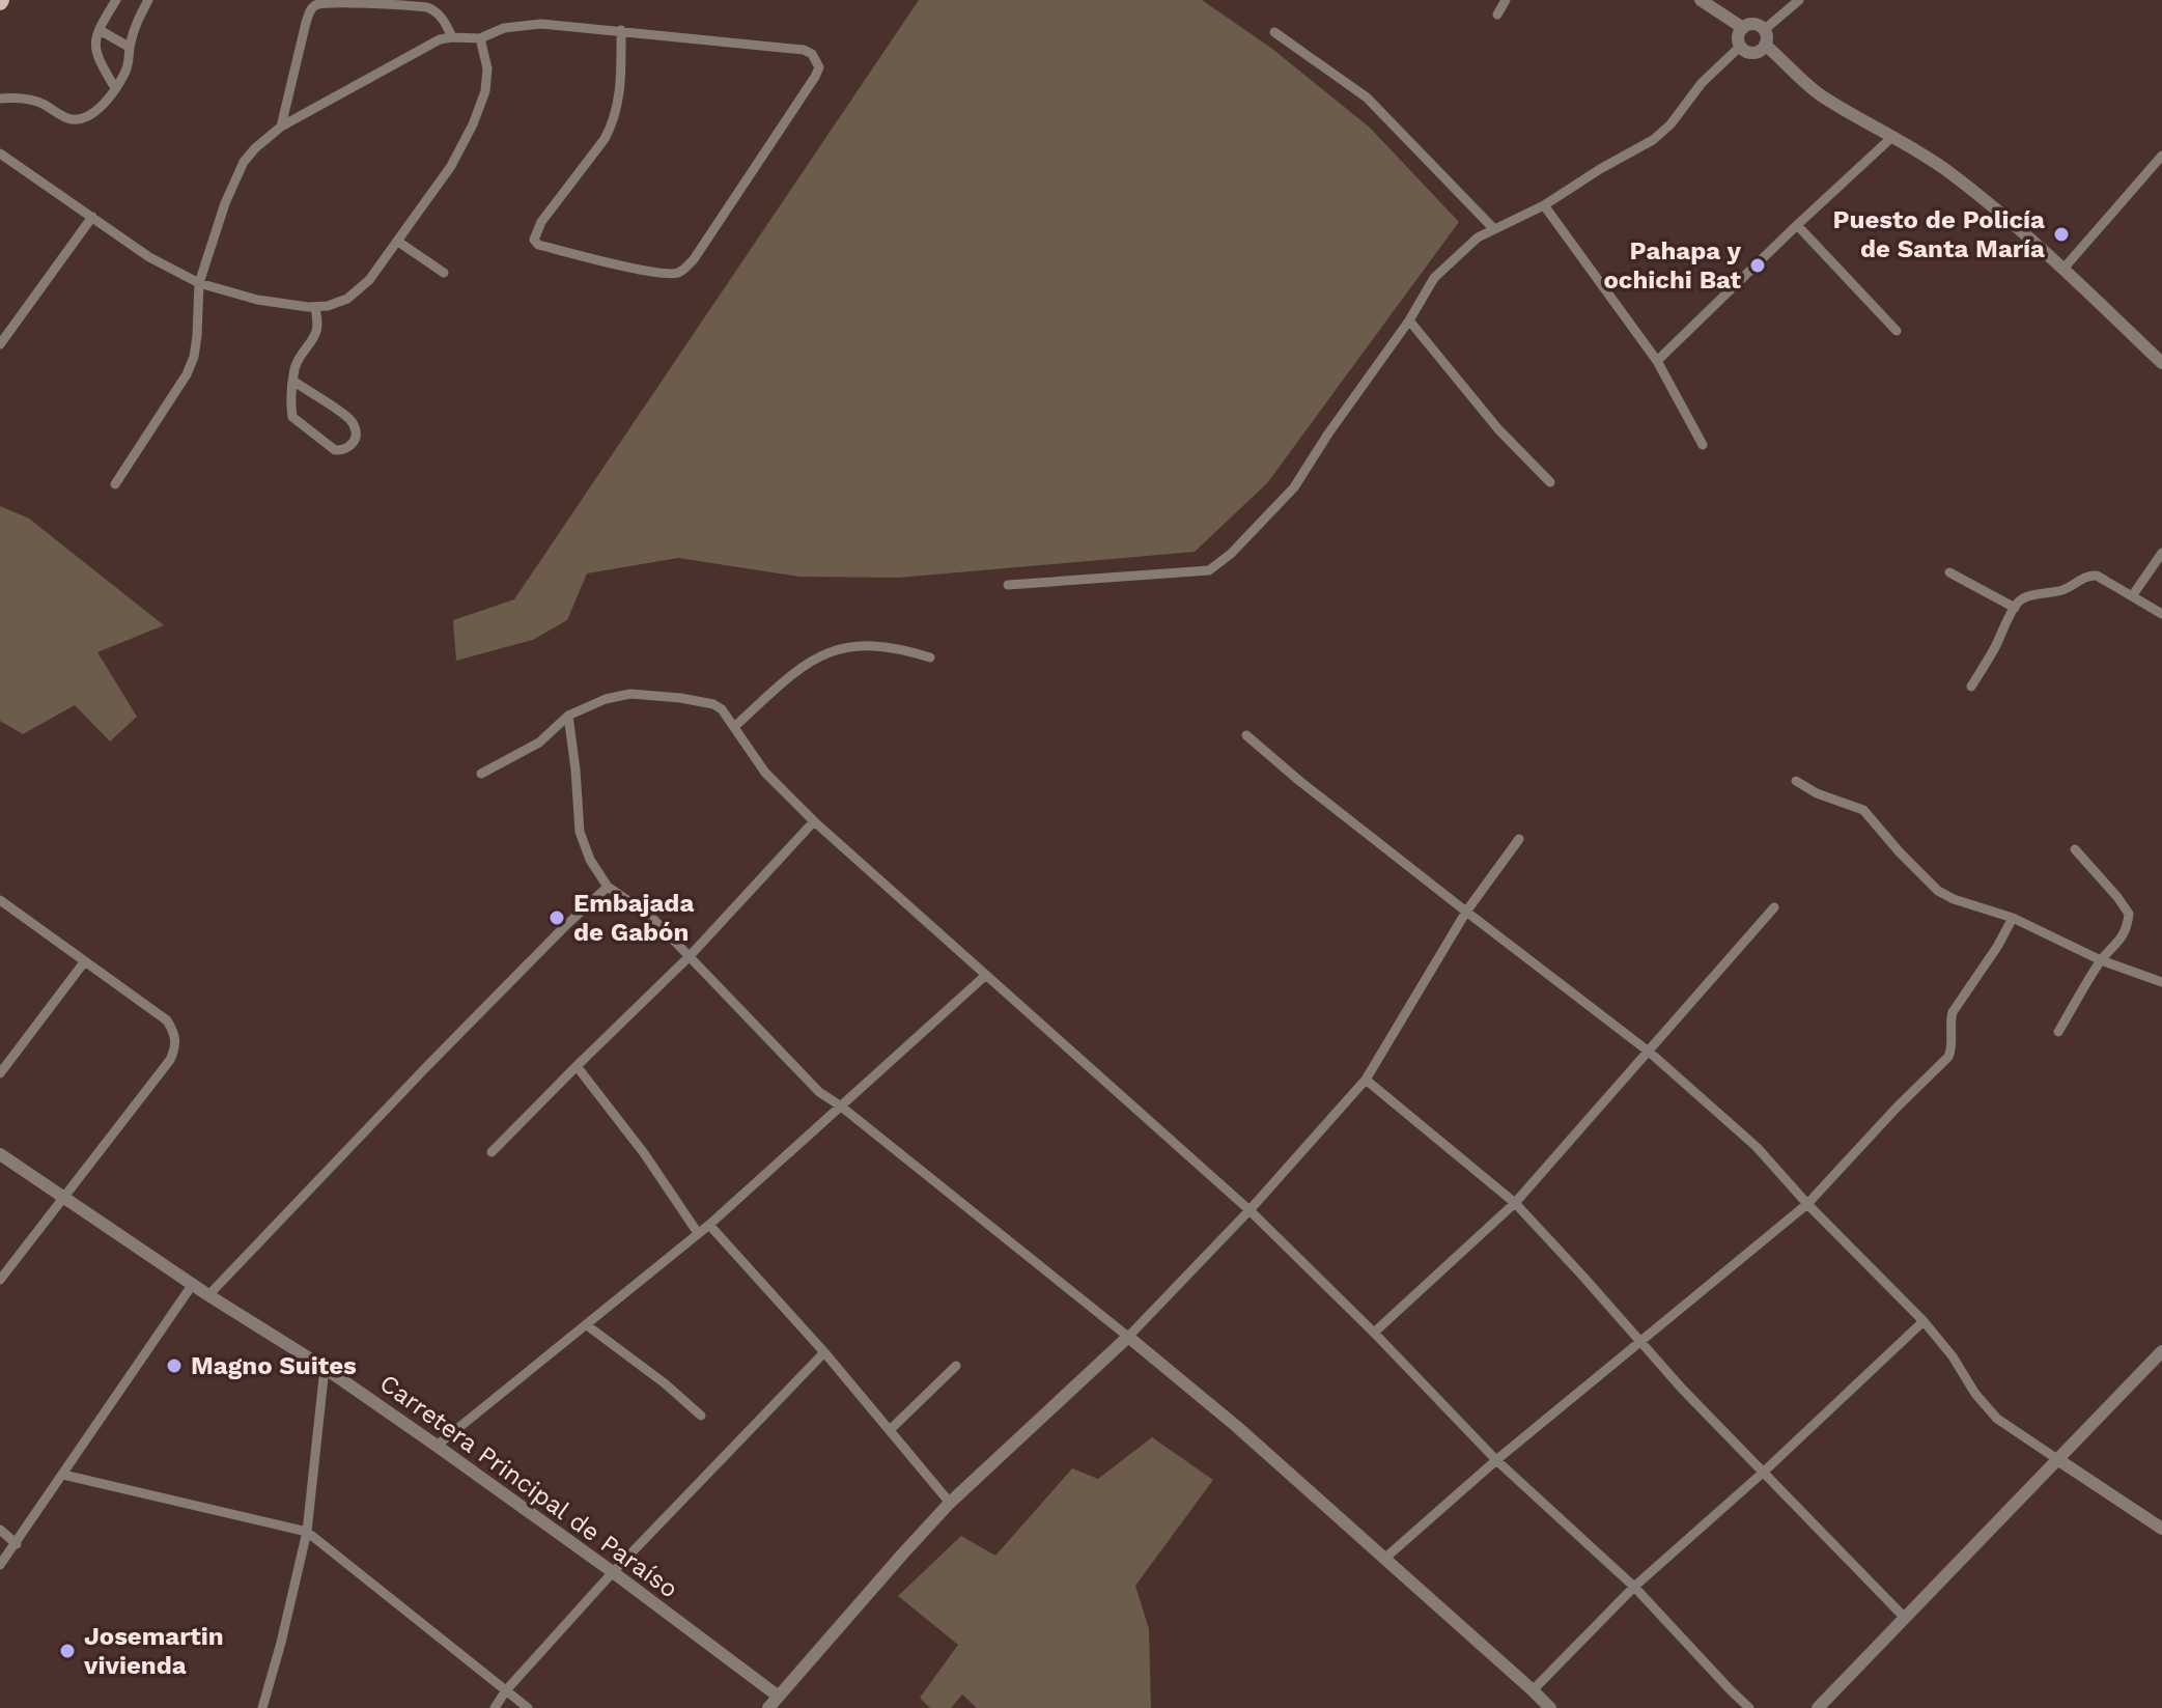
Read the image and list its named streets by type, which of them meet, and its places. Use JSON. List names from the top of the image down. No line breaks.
{"streets":{"street":["Carretera Principal de Paraíso"]},"places":["Puesto de Policía de Santa María","Pahapa y ochichi Bat","Embajada de Gabón","Magno Suites","Josemartin vivienda"]}
